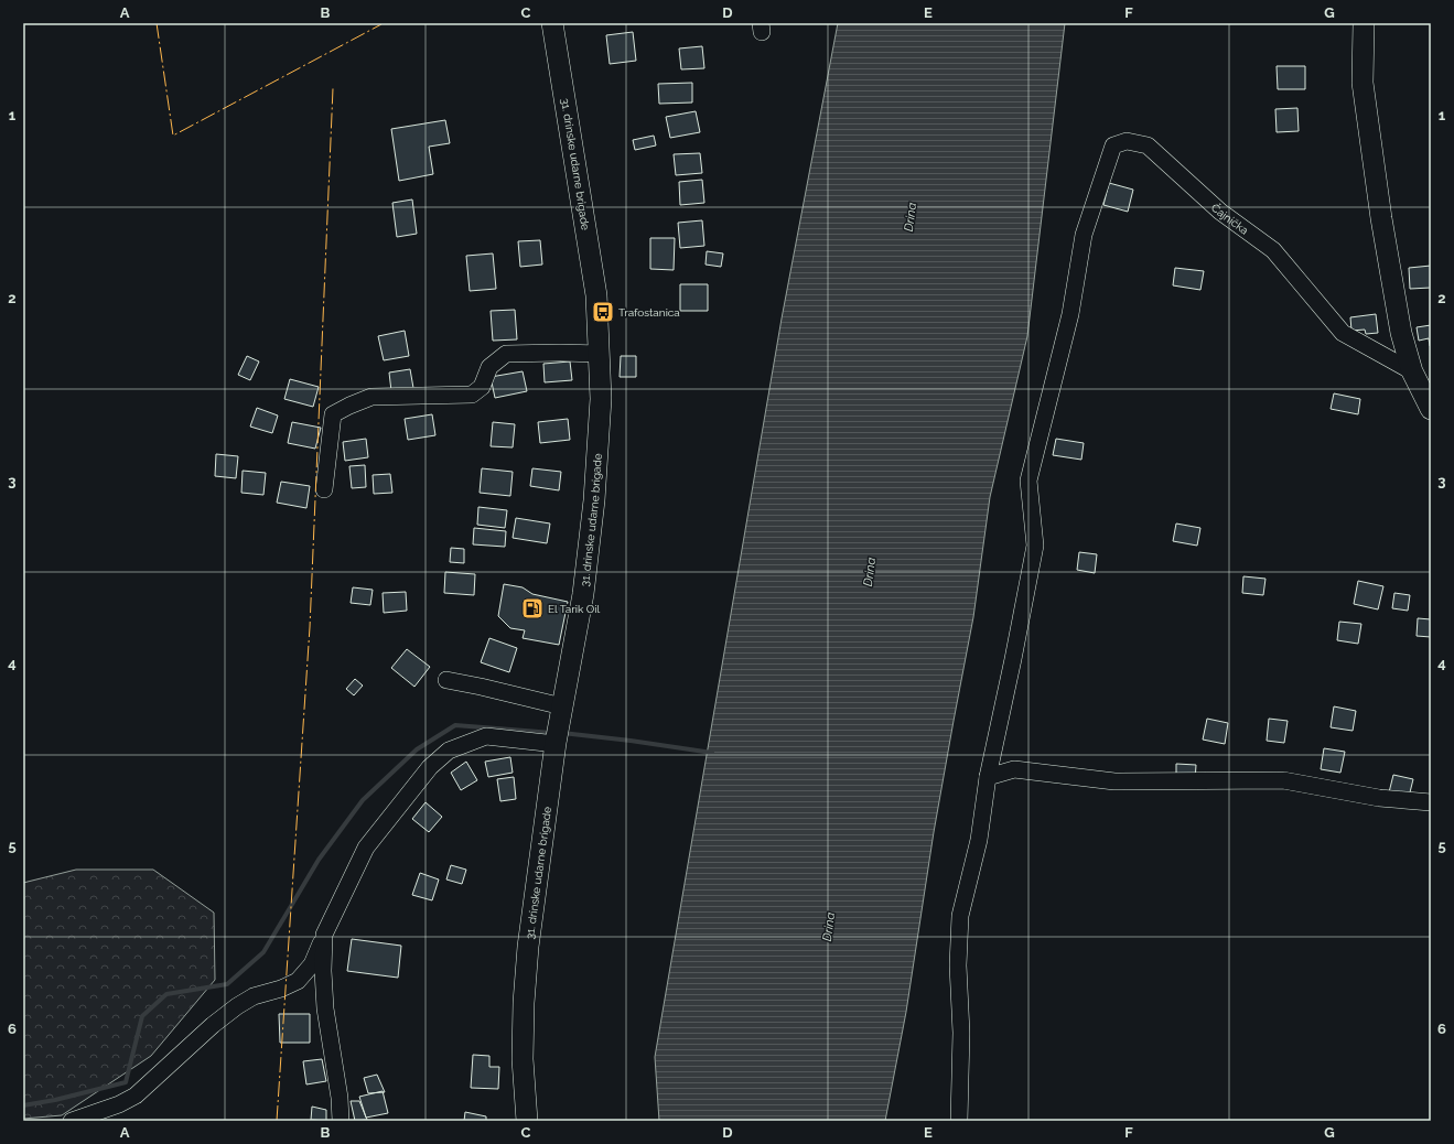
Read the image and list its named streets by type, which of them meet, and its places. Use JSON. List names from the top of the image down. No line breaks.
{"streets":{"main road":["31. drinske udarne brigade"],"street":["Čajnička"]},"water":["Drina"],"places":{"bus stop":["Trafostanica"],"fuel station":["El Tarik Oil"]},"grid":{"columns":["A","B","C","D","E","F","G"],"rows":["1","2","3","4","5","6"]}}
